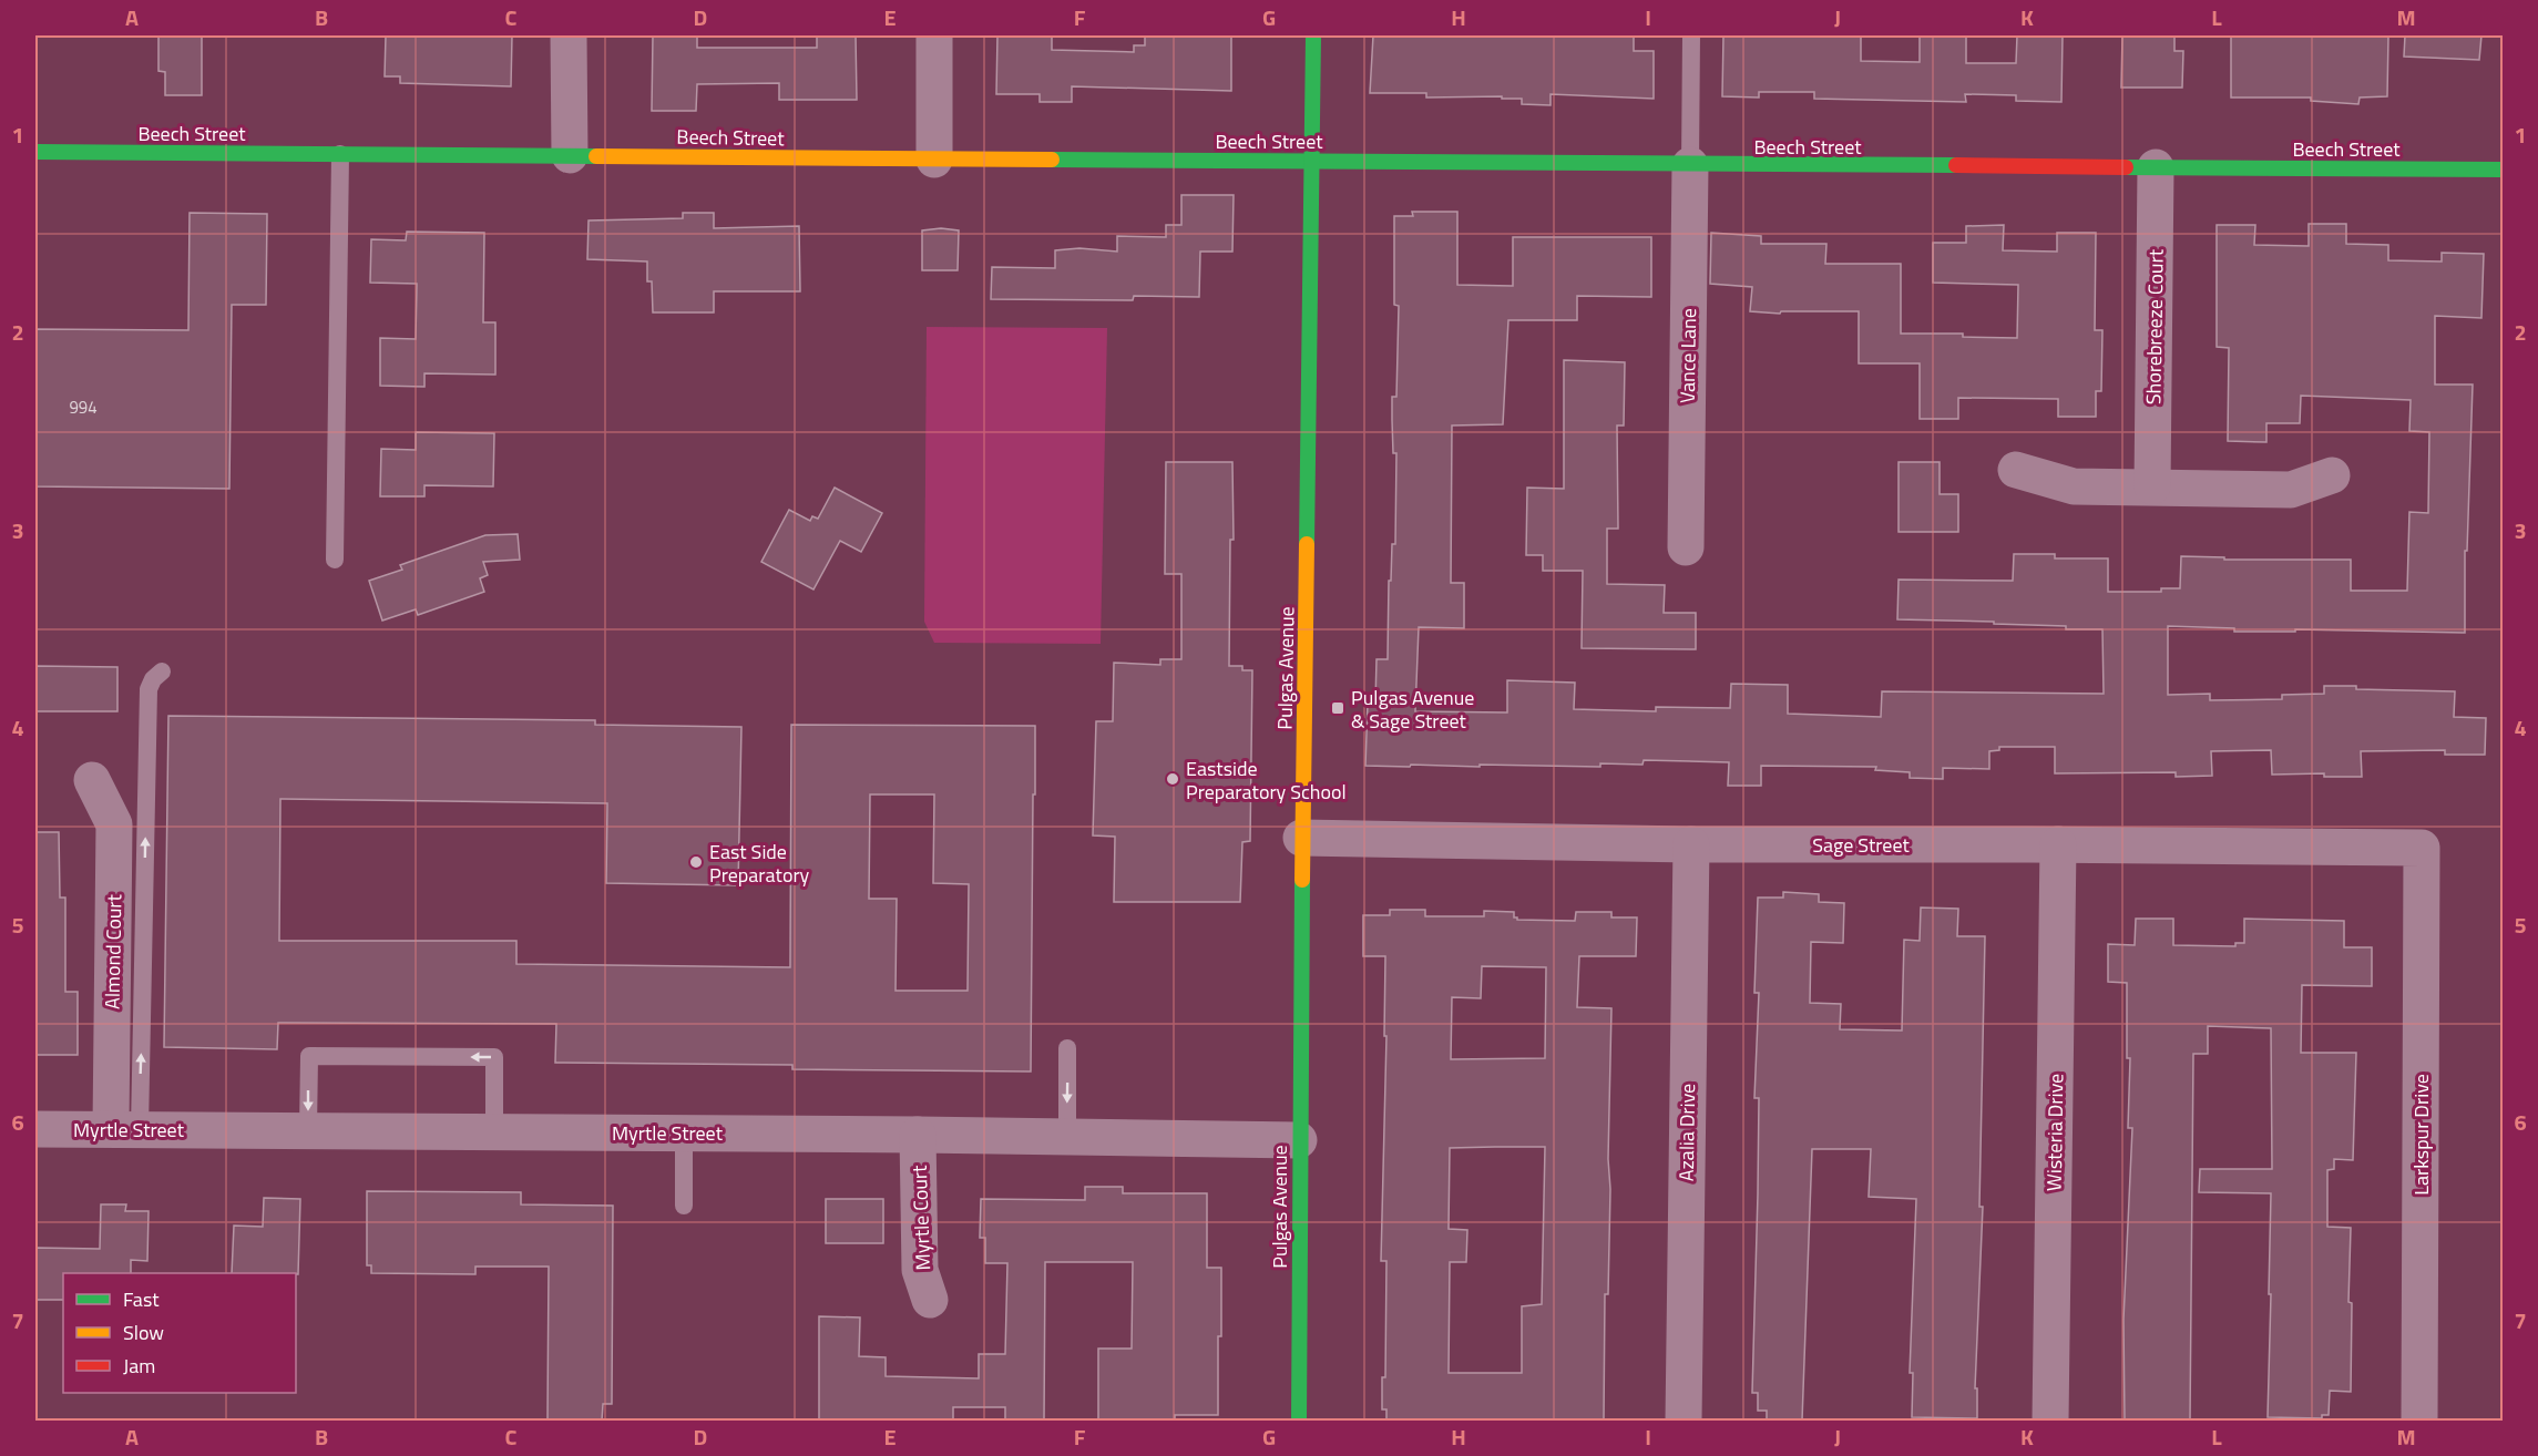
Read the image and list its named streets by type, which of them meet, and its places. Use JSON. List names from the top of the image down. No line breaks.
{"streets":{"street":["Beech Street","Shorebreeze Court","Vance Lane","Pulgas Avenue","Sage Street","Almond Court","Myrtle Street","Azalia Drive","Wisteria Drive","Larkspur Drive","Myrtle Court"]},"crossings":[["Beech Street","Shorebreeze Court"],["Beech Street","Vance Lane"],["Beech Street","Pulgas Avenue"],["Pulgas Avenue","Sage Street"],["Pulgas Avenue","Myrtle Street"],["Sage Street","Azalia Drive"],["Sage Street","Wisteria Drive"],["Sage Street","Larkspur Drive"],["Almond Court","Myrtle Street"],["Myrtle Street","Myrtle Court"]],"places":{"transit":["Pulgas Avenue & Sage Street"],"other":["Eastside Preparatory School","East Side Preparatory"]},"house_numbers":["994"],"legend":["Fast","Slow","Jam"],"grid":{"columns":["A","B","C","D","E","F","G","H","I","J","K","L","M"],"rows":["1","2","3","4","5","6","7"]}}
